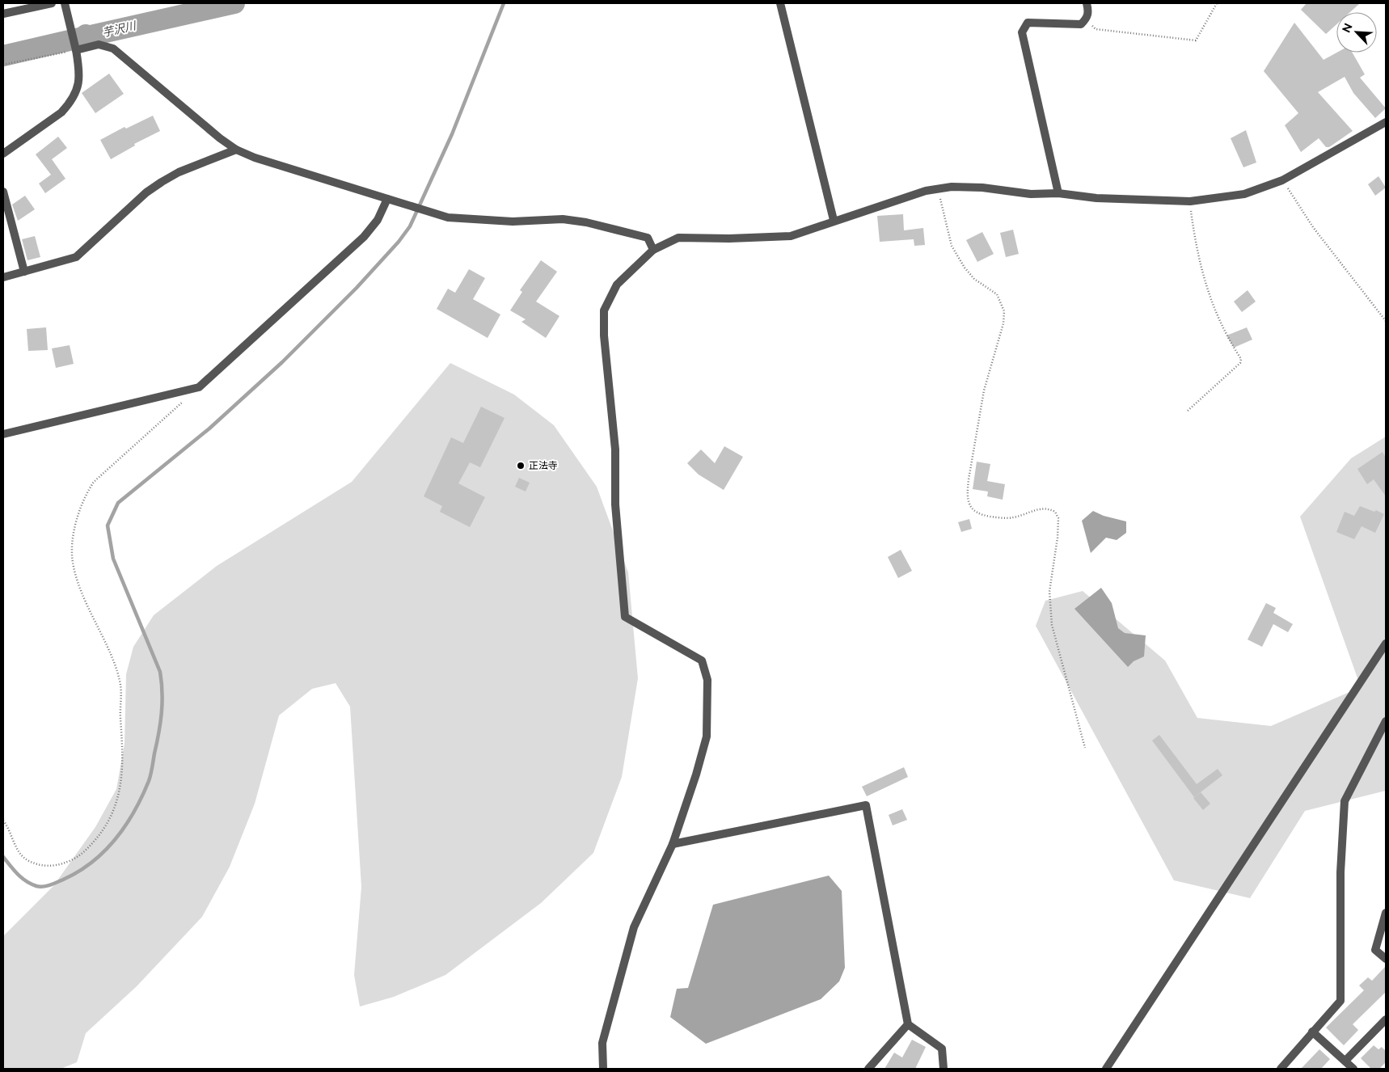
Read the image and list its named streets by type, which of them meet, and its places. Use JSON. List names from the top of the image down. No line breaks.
{"water":["芋沢川"],"places":["正法寺"],"north":"top left"}
